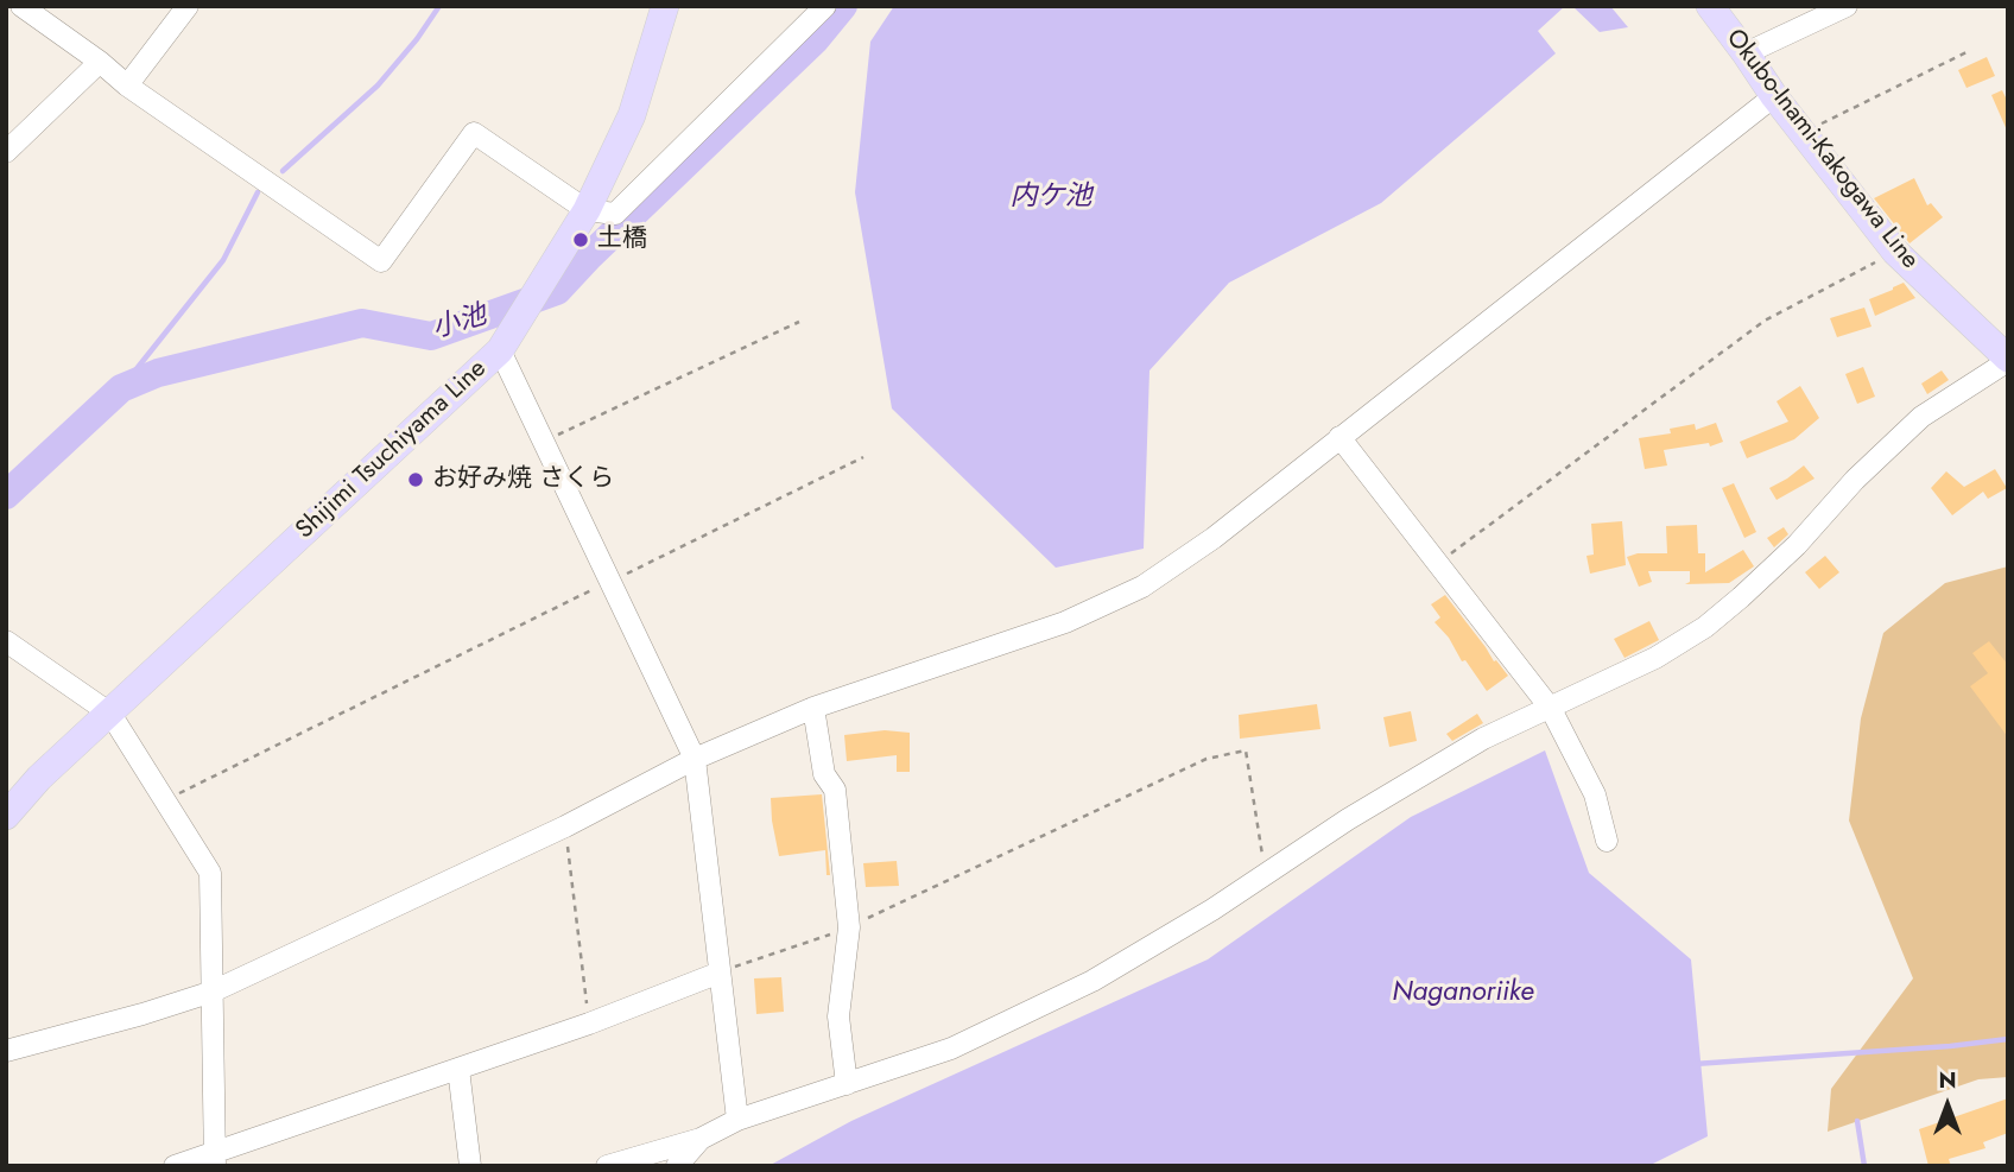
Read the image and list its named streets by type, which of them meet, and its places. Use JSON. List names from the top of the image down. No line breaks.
{"streets":{"main road":["Okubo-Inami-Kakogawa Line","Shijimi Tsuchiyama Line"]},"water":["内ケ池","小池","Naganoriike"],"places":["土橋","お好み焼 さくら"],"north":"top"}
